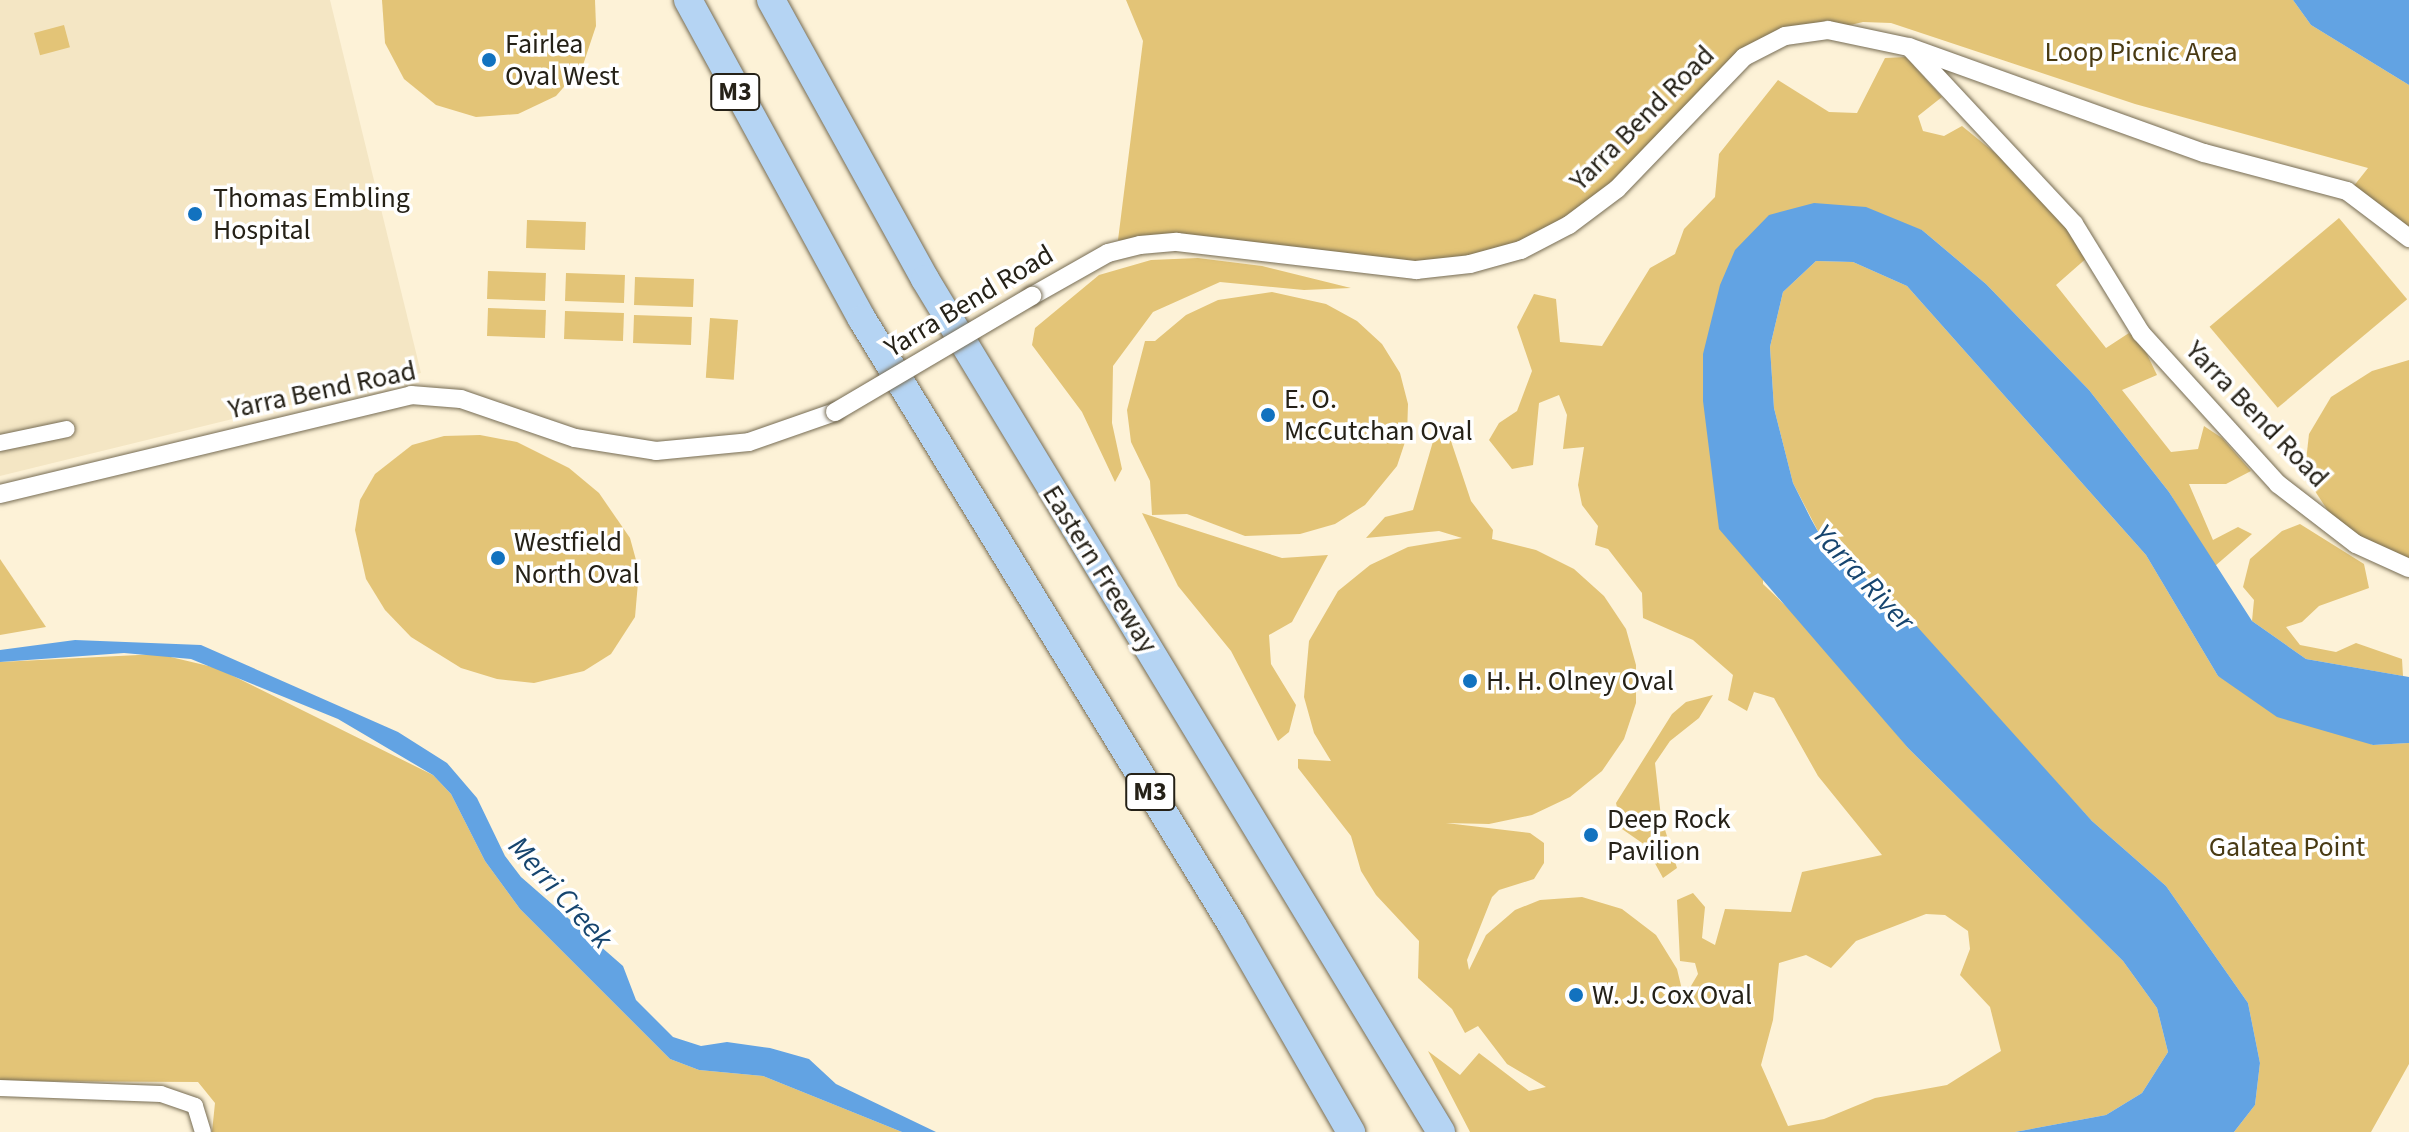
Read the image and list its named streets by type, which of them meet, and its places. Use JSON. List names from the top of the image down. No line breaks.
{"streets":{"highway":["M3","Eastern Freeway"],"street":["Yarra Bend Road"]},"water":["Yarra River","Merri Creek"],"parks":["Loop Picnic Area","Galatea Point"],"places":["Fairlea Oval West","Thomas Embling Hospital","E. O. McCutchan Oval","Westfield North Oval","H. H. Olney Oval","Deep Rock Pavilion","W. J. Cox Oval"]}
